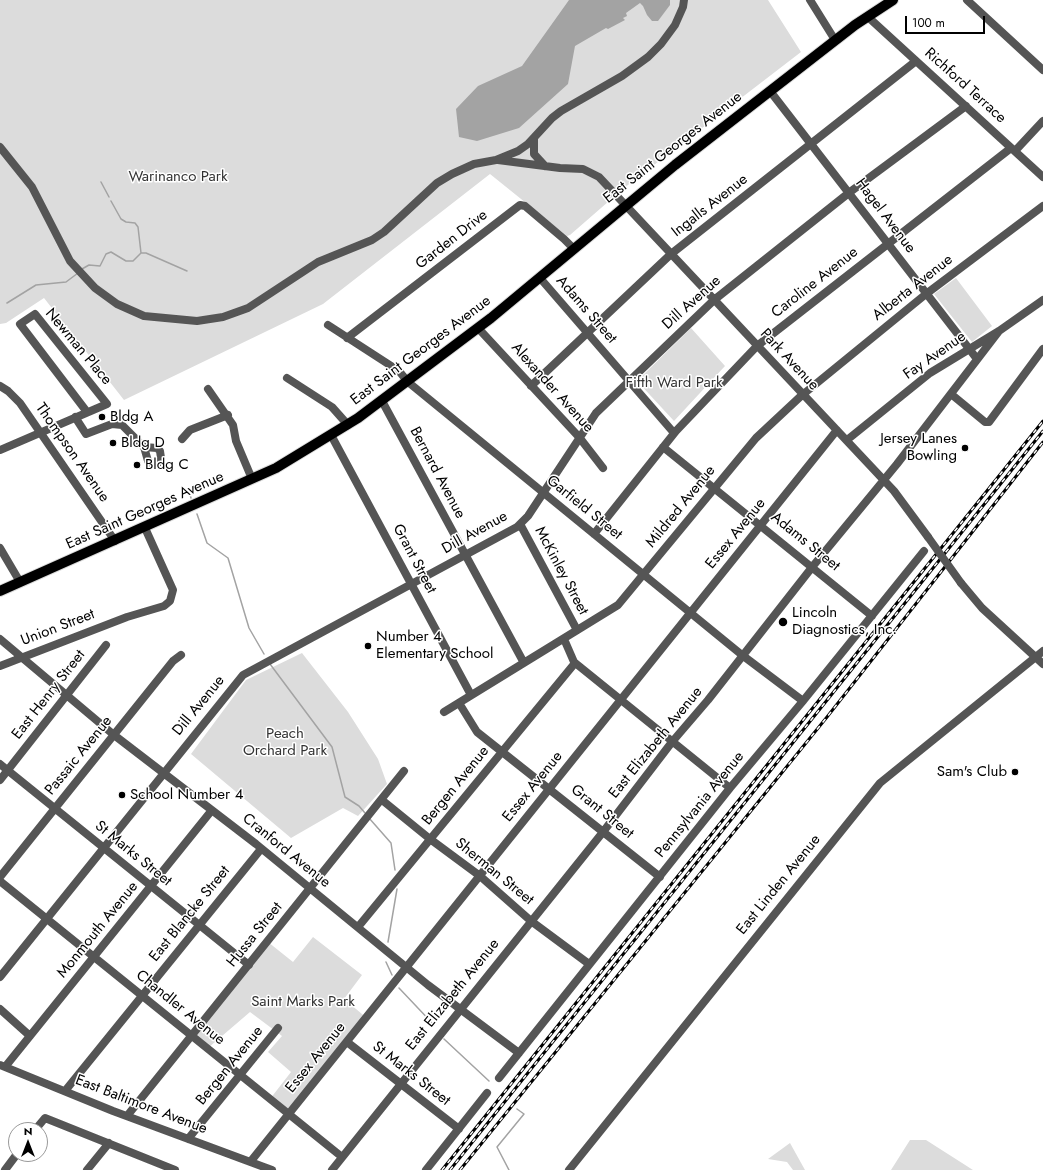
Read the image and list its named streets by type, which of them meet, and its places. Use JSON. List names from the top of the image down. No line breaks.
{"streets":{"main road":["East Saint Georges Avenue"],"street":["Richford Terrace","Ingalls Avenue","Hagel Avenue","Garden Drive","Caroline Avenue","Alberta Avenue","Dill Avenue","Adams Street","Newman Place","Fay Avenue","Park Avenue","Alexander Avenue","Thompson Avenue","Bernard Avenue","Mildred Avenue","Garfield Street","Essex Avenue","Grant Street","McKinley Street","Union Street","East Henry Street","East Elizabeth Avenue","Passaic Avenue","Bergen Avenue","Pennsylvania Avenue","Cranford Avenue","St Marks Street","Sherman Street","East Linden Avenue","East Blancke Street","Monmouth Avenue","Hussa Street","Chandler Avenue","East Baltimore Avenue"]},"crossings":[["Richford Terrace","East Saint Georges Avenue"],["Richford Terrace","Ingalls Avenue"],["Richford Terrace","Caroline Avenue"],["Richford Terrace","Dill Avenue"],["East Saint Georges Avenue","Hagel Avenue"],["East Saint Georges Avenue","Garden Drive"],["East Saint Georges Avenue","Adams Street"],["East Saint Georges Avenue","Park Avenue"],["East Saint Georges Avenue","Alexander Avenue"],["East Saint Georges Avenue","Thompson Avenue"],["East Saint Georges Avenue","Bernard Avenue"],["East Saint Georges Avenue","Garfield Street"],["East Saint Georges Avenue","Grant Street"],["East Saint Georges Avenue","Union Street"],["Ingalls Avenue","Hagel Avenue"],["Ingalls Avenue","Adams Street"],["Ingalls Avenue","Park Avenue"],["Ingalls Avenue","Alexander Avenue"],["Hagel Avenue","Caroline Avenue"],["Hagel Avenue","Alberta Avenue"],["Hagel Avenue","Dill Avenue"],["Hagel Avenue","Fay Avenue"],["Hagel Avenue","East Elizabeth Avenue"],["Garden Drive","Garfield Street"],["Caroline Avenue","Adams Street"],["Caroline Avenue","Park Avenue"],["Caroline Avenue","Garfield Street"],["Alberta Avenue","Park Avenue"],["Alberta Avenue","Mildred Avenue"],["Dill Avenue","Adams Street"],["Dill Avenue","Park Avenue"],["Dill Avenue","Alexander Avenue"],["Dill Avenue","Bernard Avenue"],["Dill Avenue","Garfield Street"],["Dill Avenue","Grant Street"],["Dill Avenue","McKinley Street"],["Dill Avenue","Cranford Avenue"],["Dill Avenue","St Marks Street"],["Dill Avenue","Chandler Avenue"],["Adams Street","Mildred Avenue"],["Adams Street","Essex Avenue"],["Adams Street","East Elizabeth Avenue"],["Adams Street","Pennsylvania Avenue"],["Newman Place","Thompson Avenue"],["Fay Avenue","Park Avenue"],["Fay Avenue","East Elizabeth Avenue"],["Park Avenue","Mildred Avenue"],["Park Avenue","Essex Avenue"],["Park Avenue","East Elizabeth Avenue"],["Park Avenue","East Linden Avenue"],["Mildred Avenue","Garfield Street"],["Mildred Avenue","McKinley Street"],["Garfield Street","Essex Avenue"],["Garfield Street","East Elizabeth Avenue"],["Garfield Street","Pennsylvania Avenue"],["Essex Avenue","Grant Street"],["Essex Avenue","Cranford Avenue"],["Essex Avenue","St Marks Street"],["Essex Avenue","Sherman Street"],["Essex Avenue","Chandler Avenue"],["Essex Avenue","East Baltimore Avenue"],["Grant Street","East Elizabeth Avenue"],["Grant Street","Bergen Avenue"],["Grant Street","Pennsylvania Avenue"],["Union Street","Cranford Avenue"],["East Henry Street","Cranford Avenue"],["East Henry Street","St Marks Street"],["East Elizabeth Avenue","Cranford Avenue"],["East Elizabeth Avenue","St Marks Street"],["East Elizabeth Avenue","Sherman Street"],["East Elizabeth Avenue","Chandler Avenue"],["Passaic Avenue","Cranford Avenue"],["Passaic Avenue","St Marks Street"],["Bergen Avenue","Cranford Avenue"],["Bergen Avenue","Sherman Street"],["Bergen Avenue","Chandler Avenue"],["Bergen Avenue","East Baltimore Avenue"],["Pennsylvania Avenue","Cranford Avenue"],["Pennsylvania Avenue","Sherman Street"],["Cranford Avenue","East Blancke Street"],["Cranford Avenue","Monmouth Avenue"],["Cranford Avenue","Hussa Street"],["St Marks Street","East Blancke Street"],["St Marks Street","Monmouth Avenue"],["St Marks Street","Hussa Street"],["Sherman Street","Hussa Street"],["East Blancke Street","Chandler Avenue"],["East Blancke Street","East Baltimore Avenue"],["Monmouth Avenue","Chandler Avenue"],["Monmouth Avenue","East Baltimore Avenue"],["Hussa Street","Chandler Avenue"],["Hussa Street","East Baltimore Avenue"]],"parks":["Warinanco Park","Fifth Ward Park","Peach Orchard Park","Saint Marks Park"],"places":["Bldg A","Bldg D","Jersey Lanes Bowling","Bldg C","Lincoln Diagnostics, Inc.","Number 4 Elementary School","Sam's Club","School Number 4"],"scale_bar":"100 m","north":"top"}
